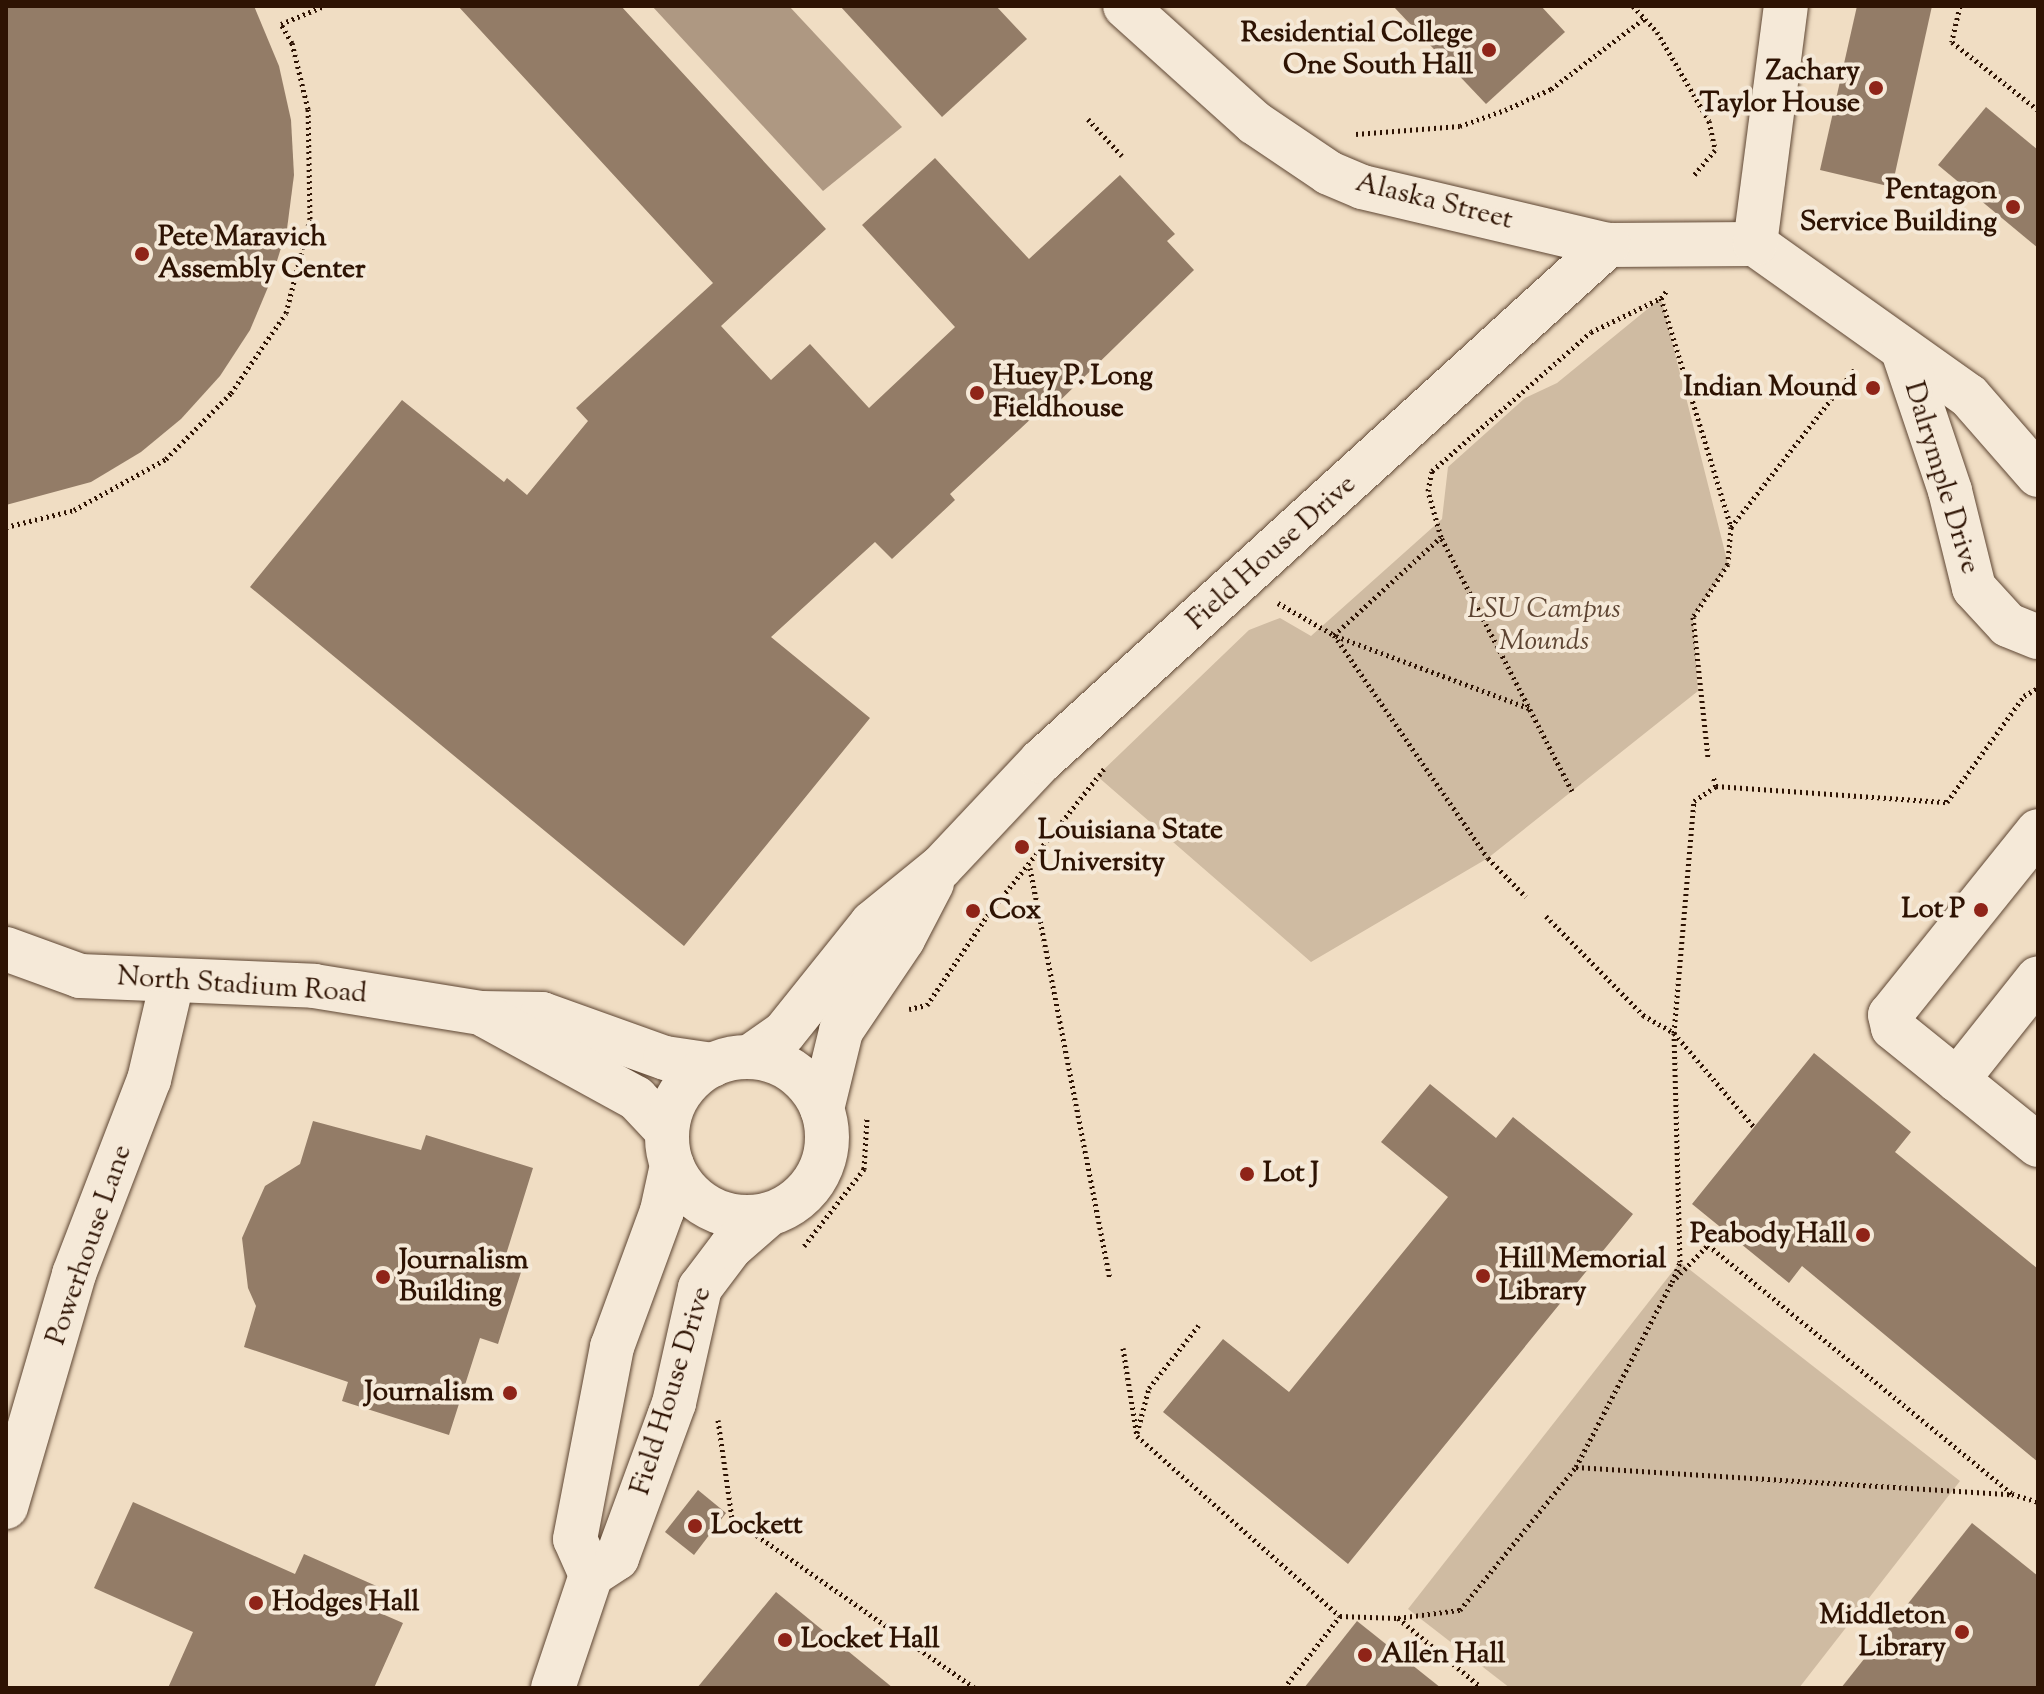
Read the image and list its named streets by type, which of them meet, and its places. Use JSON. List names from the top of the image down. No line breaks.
{"streets":{"street":["Alaska Street","Dalrymple Drive","Field House Drive","North Stadium Road","Powerhouse Lane"]},"crossings":[["Alaska Street","Dalrymple Drive"],["Alaska Street","Field House Drive"],["Field House Drive","North Stadium Road"],["North Stadium Road","Powerhouse Lane"]],"parks":["LSU Campus Mounds"],"places":["Residential College One South Hall","Zachary Taylor House","Pentagon Service Building","Pete Maravich Assembly Center","Indian Mound","Huey P. Long Fieldhouse","Louisiana State University","Lot P","Cox","Lot J","Peabody Hall","Hill Memorial Library","Journalism Building","Journalism","Lockett","Hodges Hall","Middleton Library","Locket Hall","Allen Hall"]}
